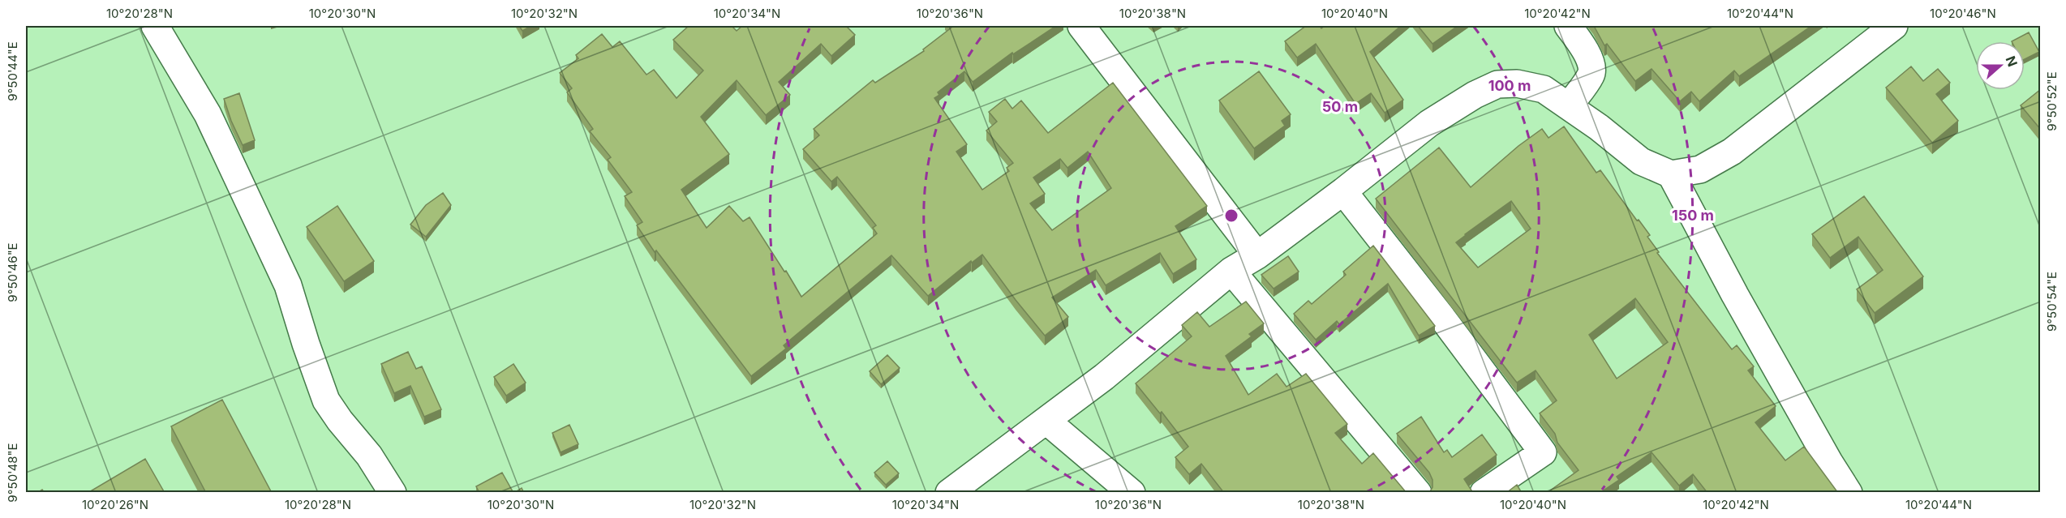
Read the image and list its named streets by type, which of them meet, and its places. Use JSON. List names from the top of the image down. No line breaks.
{"north":"right","coordinates":["10°20'28\"N","10°20'30\"N","10°20'32\"N","10°20'34\"N","10°20'36\"N","10°20'38\"N","10°20'40\"N","10°20'42\"N","10°20'44\"N","10°20'46\"N","9°50'44\"E","9°50'52\"E","9°50'46\"E","9°50'54\"E","9°50'48\"E","10°20'26\"N"],"rings":["100 m","50 m","150 m"]}
